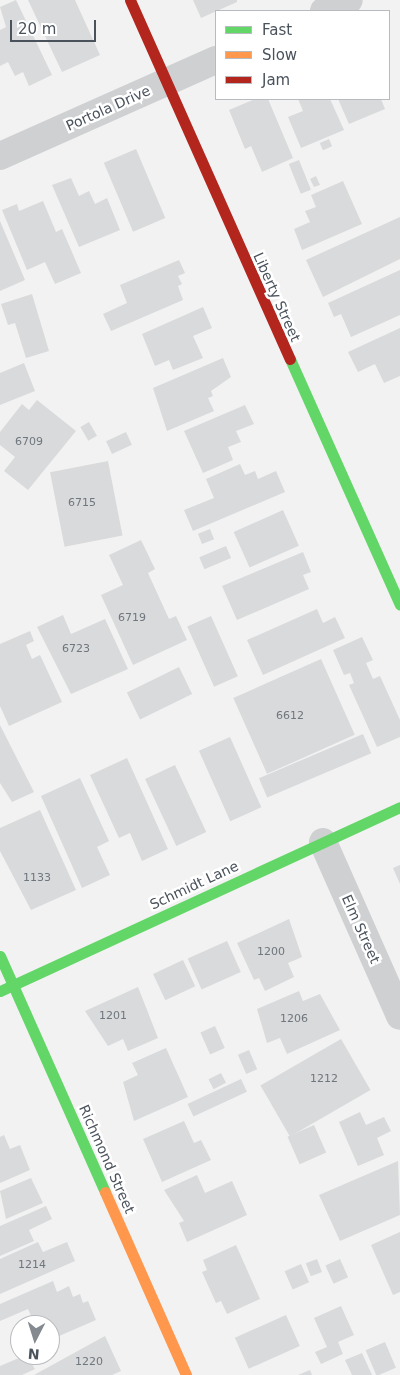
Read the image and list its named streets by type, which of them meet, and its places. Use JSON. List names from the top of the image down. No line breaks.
{"streets":{"street":["Portola Drive","Liberty Street","Schmidt Lane","Elm Street","Richmond Street"]},"crossings":[["Portola Drive","Liberty Street"],["Schmidt Lane","Elm Street"],["Schmidt Lane","Richmond Street"]],"house_numbers":["6709","6715","6719","6723","6612","1133","1200","1201","1206","1212","1214","1220"],"legend":["Fast","Slow","Jam"],"scale_bar":"20 m","north":"bottom"}
